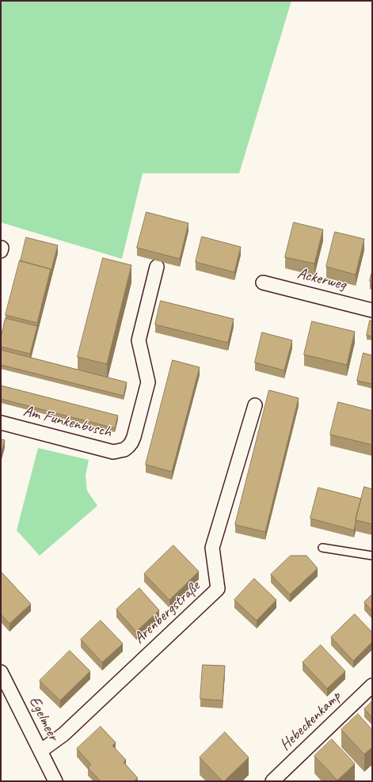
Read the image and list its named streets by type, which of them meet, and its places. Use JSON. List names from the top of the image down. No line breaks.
{"streets":{"street":["Ackerweg","Am Funkenbusch","Arenbergstraße","Egelmeer","Hebeckenkamp"]},"crossings":[["Arenbergstraße","Egelmeer"]]}
